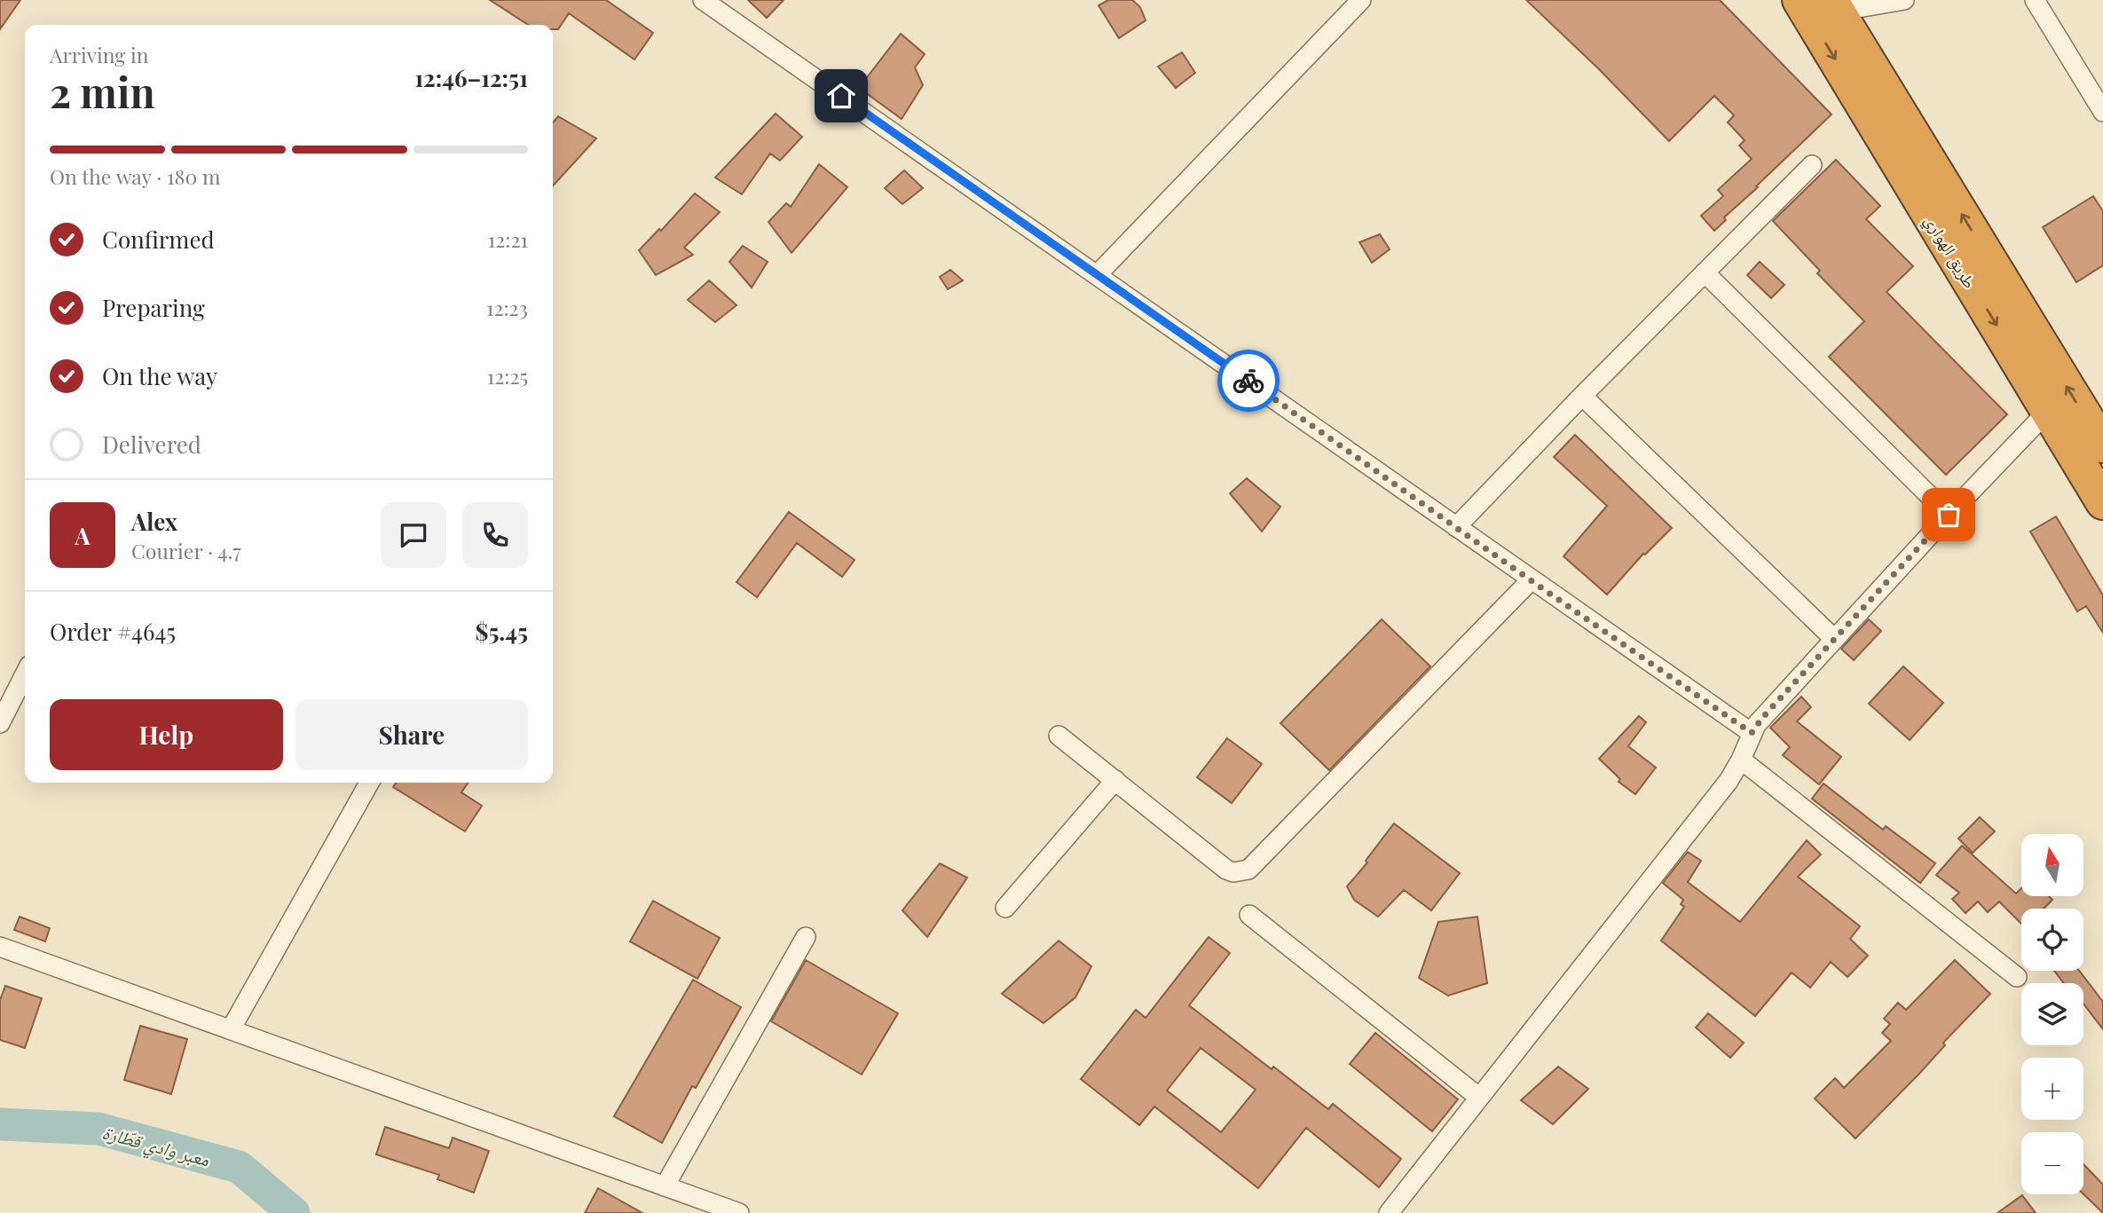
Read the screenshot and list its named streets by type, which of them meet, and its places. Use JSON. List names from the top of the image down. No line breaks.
{"streets":{"highway":["طريق الهواري"]},"water":["معبر وادي قطّارة"],"north":"top","page":{"heading":["2 min","Arriving in","12:46–12:51"],"panel":["Alex","Courier · 4.7","Order #4645","$5.45"],"bar":"On the way · 180 m","list":[["Confirmed","12:21"],["Preparing","12:23"],["On the way","12:25"],"Delivered"],"round":"A","buttons":["Help","Share"],"map_buttons":["+","−"]}}
